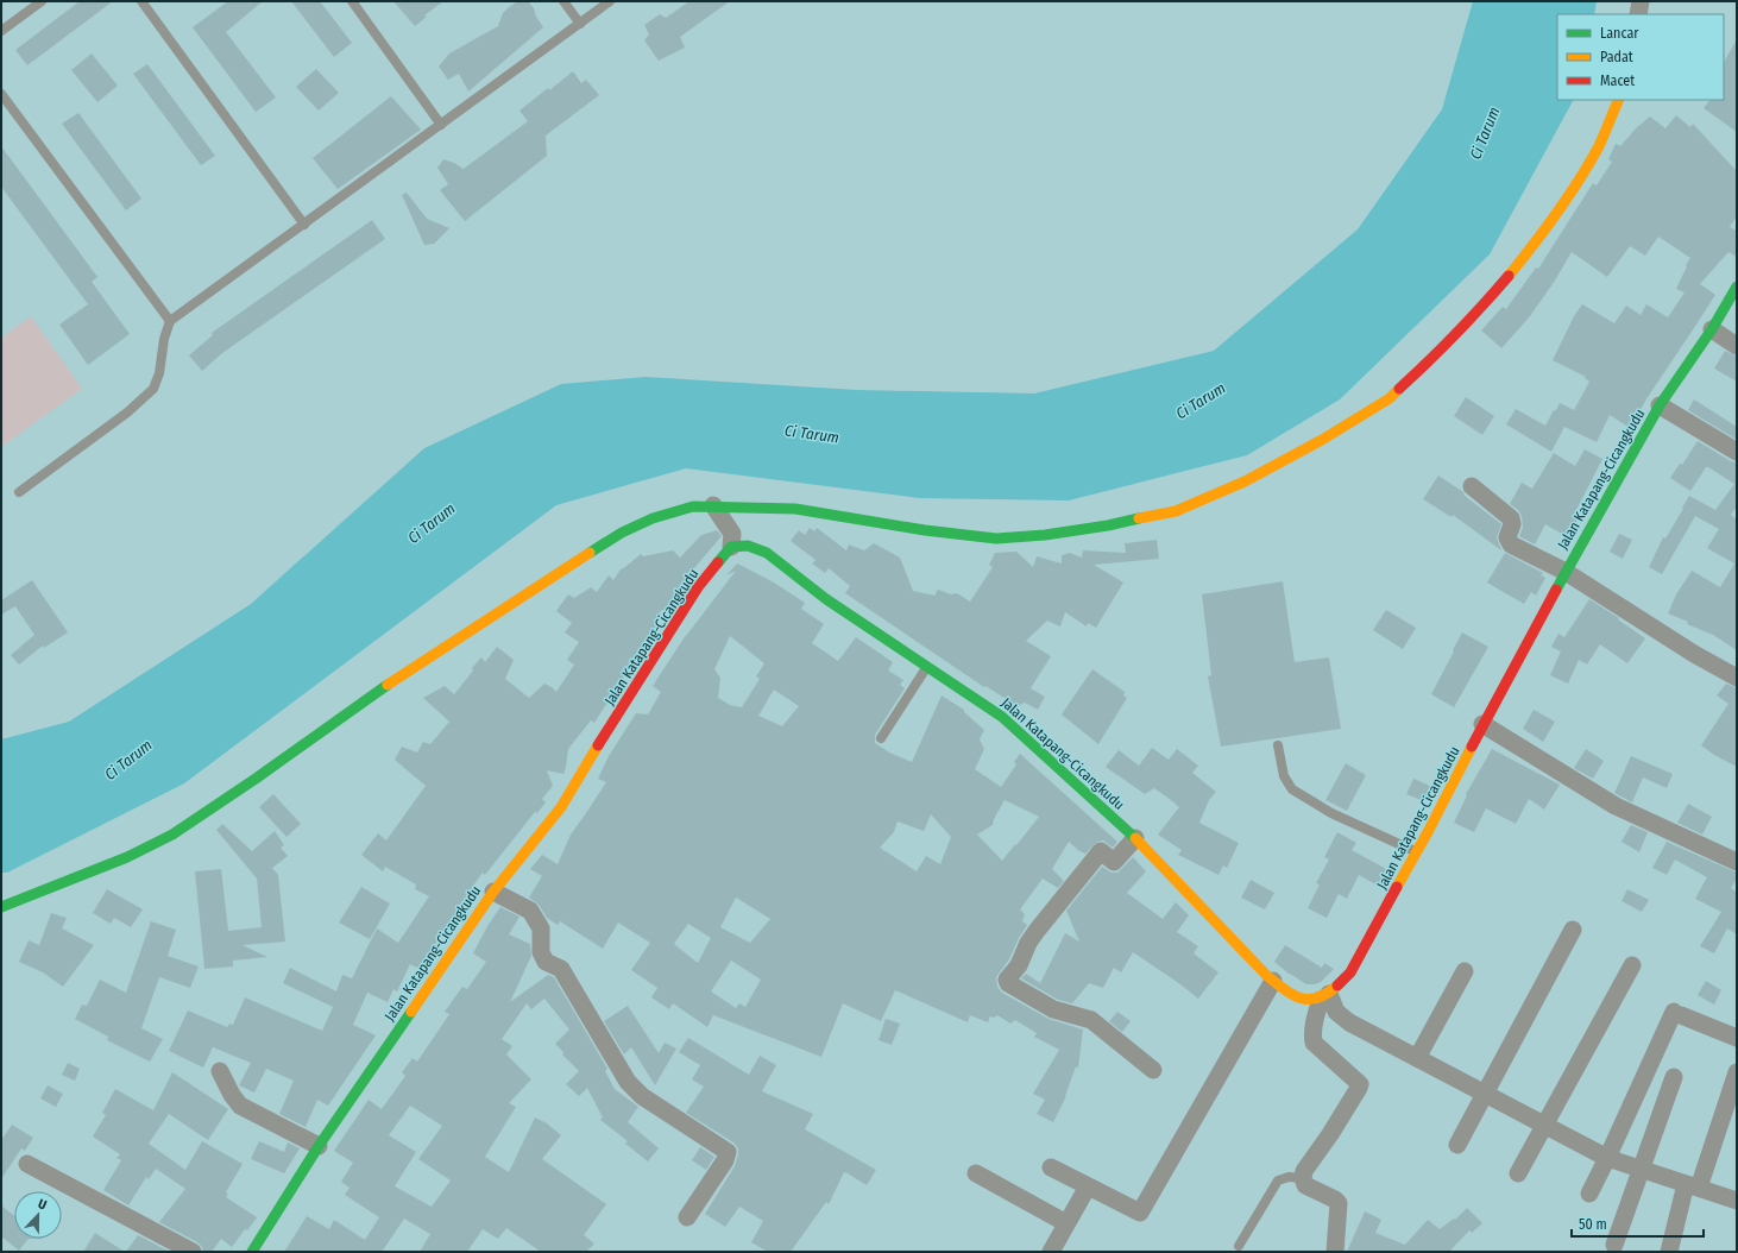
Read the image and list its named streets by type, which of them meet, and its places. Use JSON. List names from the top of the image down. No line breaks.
{"streets":{"street":["Jalan Katapang-Cicangkudu"]},"water":["Ci Tarum"],"legend":["Lancar","Padat","Macet"],"scale_bar":"50 m","north":"top"}
